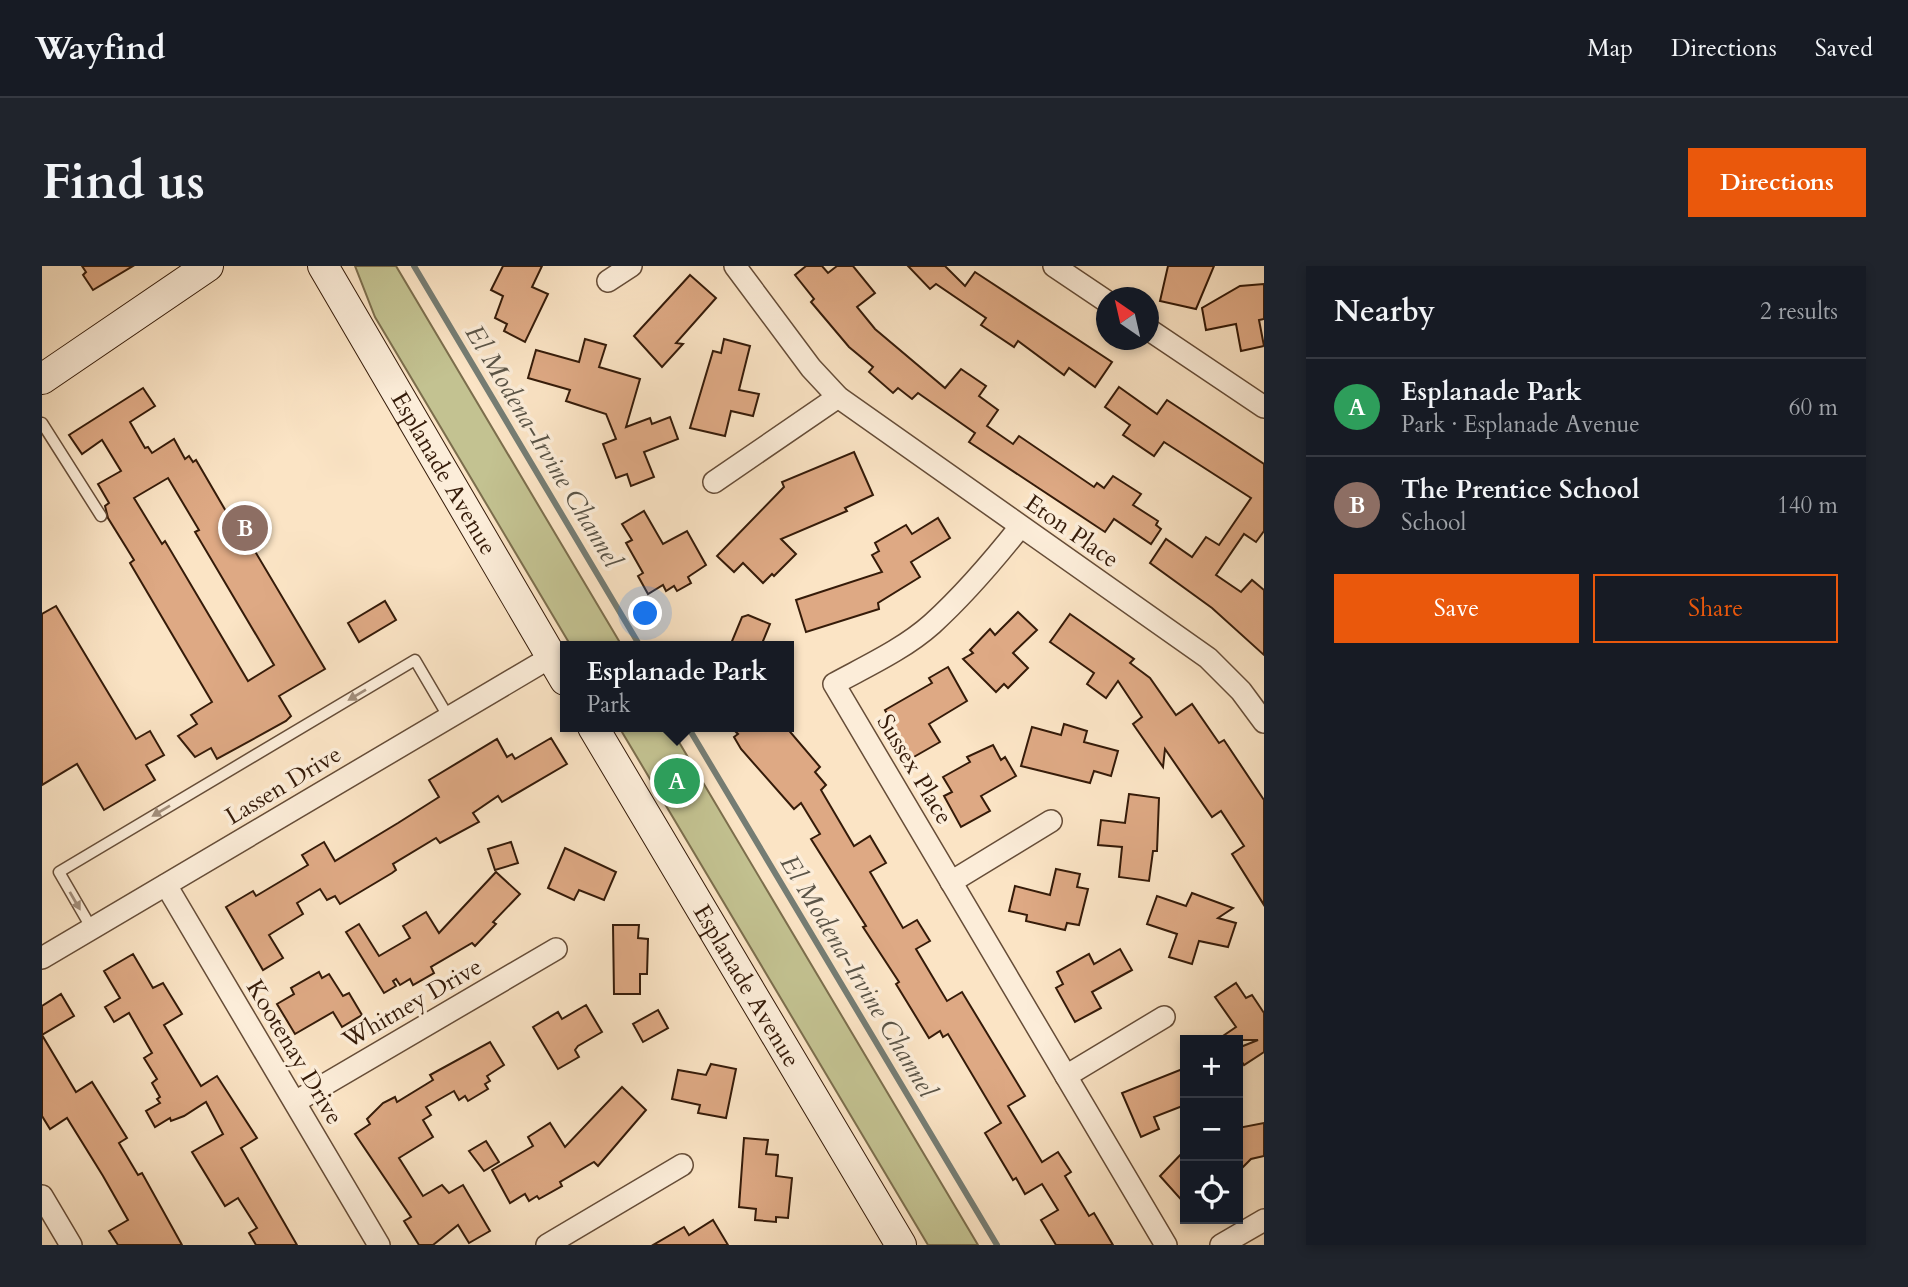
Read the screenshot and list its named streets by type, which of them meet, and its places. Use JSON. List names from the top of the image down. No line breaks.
{"streets":{"street":["Esplanade Avenue","Eton Place","Sussex Place","Lassen Drive","Whitney Drive","Kootenay Drive"]},"crossings":[["Esplanade Avenue","Lassen Drive"],["Eton Place","Sussex Place"],["Lassen Drive","Kootenay Drive"],["Whitney Drive","Kootenay Drive"]],"water":["El Modena-Irvine Channel"],"north":"top left","page":{"header":"Wayfind","nav":["Map","Directions","Saved"],"buttons":["Directions",["Save","Share"]],"title":"Find us","heading":["Nearby","2 results"],"list":[{"mark":"A","name":"Esplanade Park","note":"Park · Esplanade Avenue","value":"60 m"},{"mark":"B","name":"The Prentice School","note":"School","value":"140 m"}],"pins":["B","A"],"popup":["Esplanade Park","Park"],"map_buttons":["+","−"]}}
